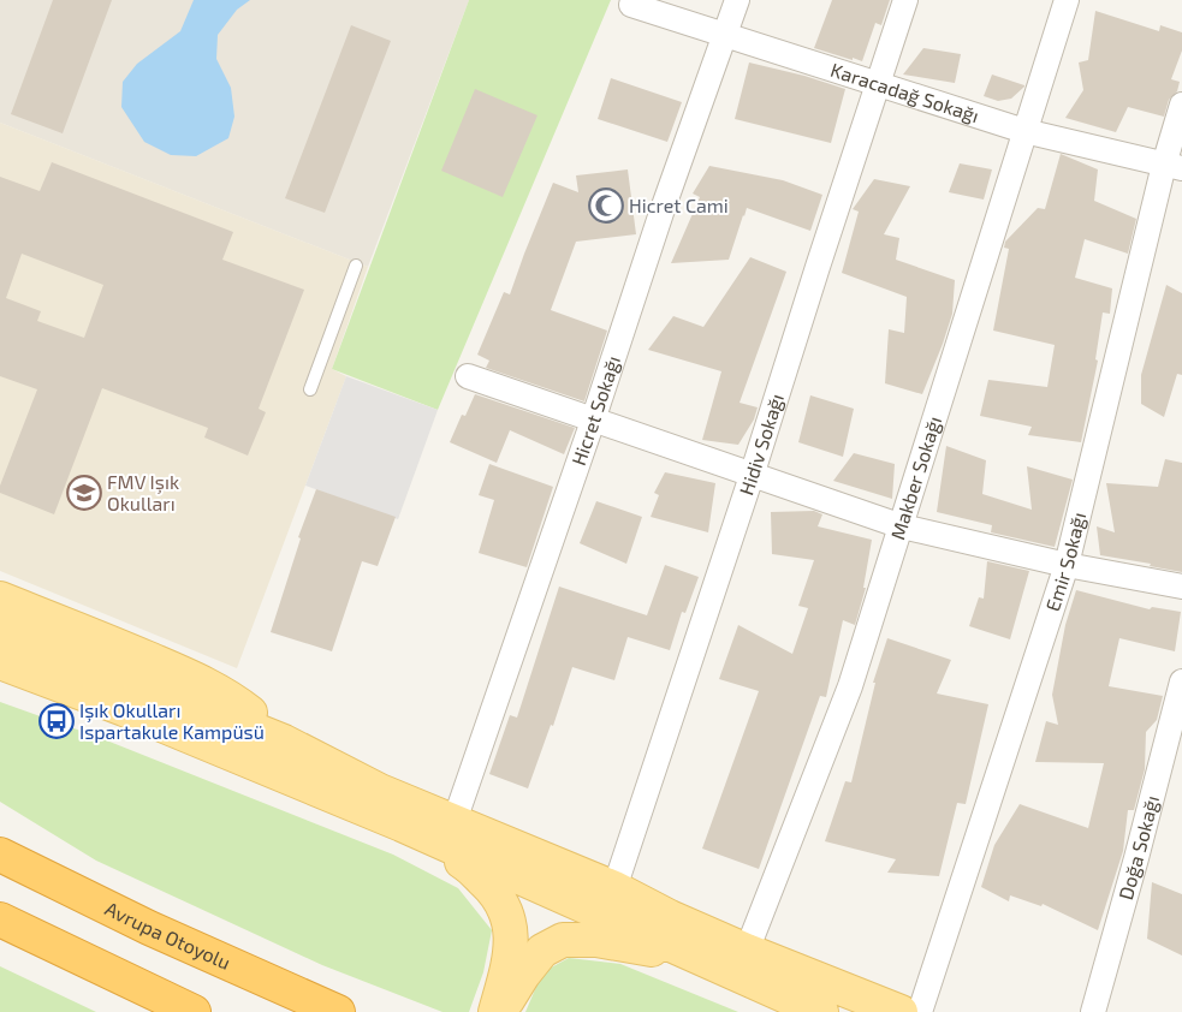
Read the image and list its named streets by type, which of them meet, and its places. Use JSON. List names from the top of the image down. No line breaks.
{"streets":{"highway":["Avrupa Otoyolu"],"street":["Karacadağ Sokağı","Hicret Sokağı","Hidiv Sokağı","Makber Sokağı","Emir Sokağı","Doğa Sokağı"]},"crossings":[["Karacadağ Sokağı","Hicret Sokağı"],["Karacadağ Sokağı","Hidiv Sokağı"],["Karacadağ Sokağı","Makber Sokağı"],["Karacadağ Sokağı","Emir Sokağı"]],"places":{"mosque":["Hicret Cami"],"school or university":["FMV Işık Okulları"],"bus stop":["Işık Okulları Ispartakule Kampüsü"]}}
